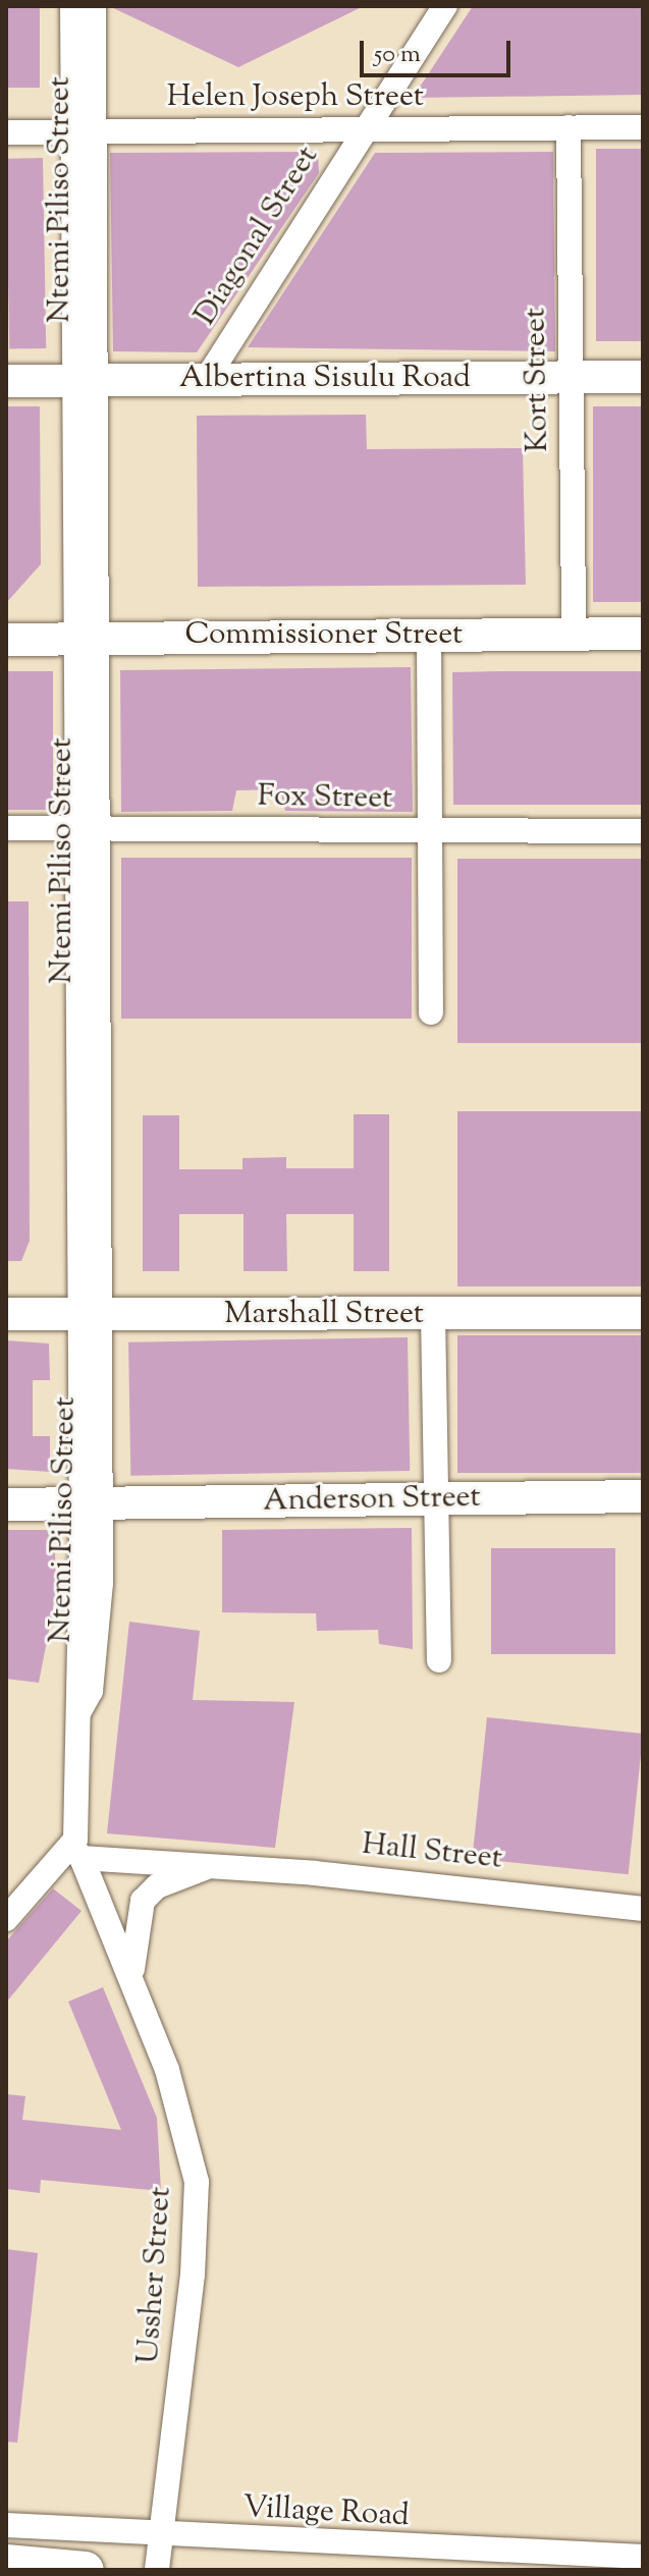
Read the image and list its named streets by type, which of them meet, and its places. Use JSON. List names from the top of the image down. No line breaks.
{"streets":{"main road":["Albertina Sisulu Road","Commissioner Street","Marshall Street","Anderson Street"],"street":["Helen Joseph Street","Ntemi Piliso Street","Diagonal Street","Kort Street","Fox Street","Hall Street","Ussher Street","Village Road"]},"crossings":[["Helen Joseph Street","Ntemi Piliso Street"],["Helen Joseph Street","Diagonal Street"],["Helen Joseph Street","Kort Street"],["Ntemi Piliso Street","Albertina Sisulu Road"],["Ntemi Piliso Street","Commissioner Street"],["Ntemi Piliso Street","Fox Street"],["Ntemi Piliso Street","Marshall Street"],["Ntemi Piliso Street","Anderson Street"],["Ntemi Piliso Street","Hall Street"],["Ntemi Piliso Street","Ussher Street"],["Diagonal Street","Albertina Sisulu Road"],["Albertina Sisulu Road","Kort Street"],["Kort Street","Commissioner Street"],["Hall Street","Ussher Street"],["Ussher Street","Village Road"]],"scale_bar":"50 m"}
